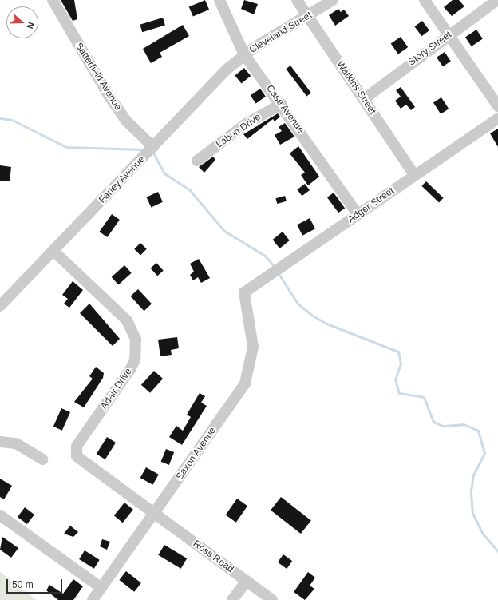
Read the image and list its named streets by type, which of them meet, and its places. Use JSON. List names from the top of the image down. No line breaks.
{"streets":{"street":["Cleveland Street","Story Street","Satterfield Avenue","Watkins Street","Case Avenue","Labon Drive","Farley Avenue","Adger Street","Adair Drive","Saxon Avenue","Ross Road"]},"crossings":[["Cleveland Street","Watkins Street"],["Cleveland Street","Case Avenue"],["Cleveland Street","Farley Avenue"],["Story Street","Watkins Street"],["Satterfield Avenue","Farley Avenue"],["Watkins Street","Adger Street"],["Case Avenue","Labon Drive"],["Case Avenue","Farley Avenue"],["Case Avenue","Adger Street"],["Farley Avenue","Adair Drive"],["Adger Street","Saxon Avenue"],["Adair Drive","Saxon Avenue"],["Adair Drive","Ross Road"],["Saxon Avenue","Ross Road"]],"scale_bar":"50 m","north":"right"}
